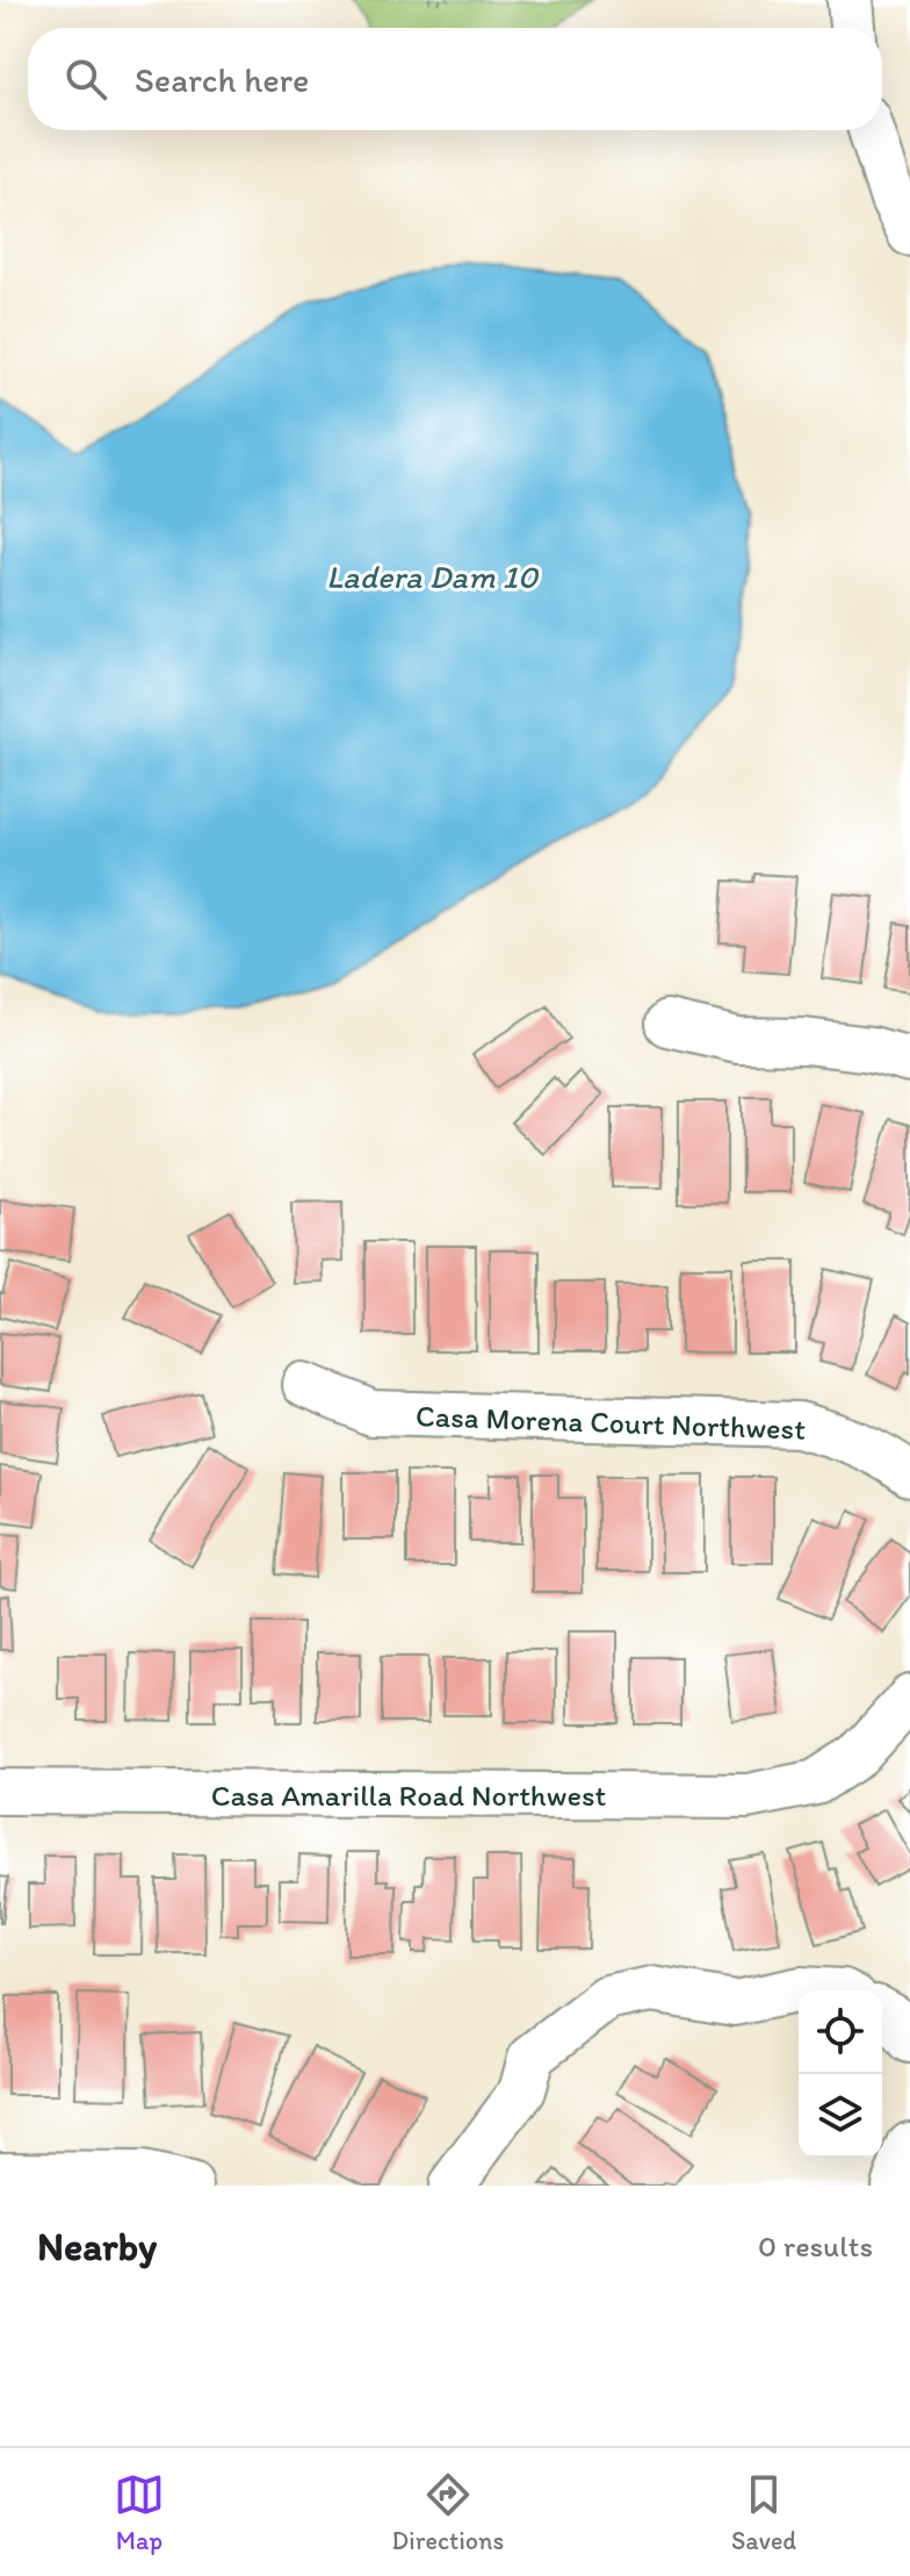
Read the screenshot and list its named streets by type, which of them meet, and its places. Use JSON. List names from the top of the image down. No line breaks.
{"streets":{"street":["Casa Morena Court Northwest","Casa Amarilla Road Northwest"]},"water":["Ladera Dam 10"],"page":{"search":"Search here","heading":["Nearby","0 results"],"nav":["Map","Directions","Saved"]}}
